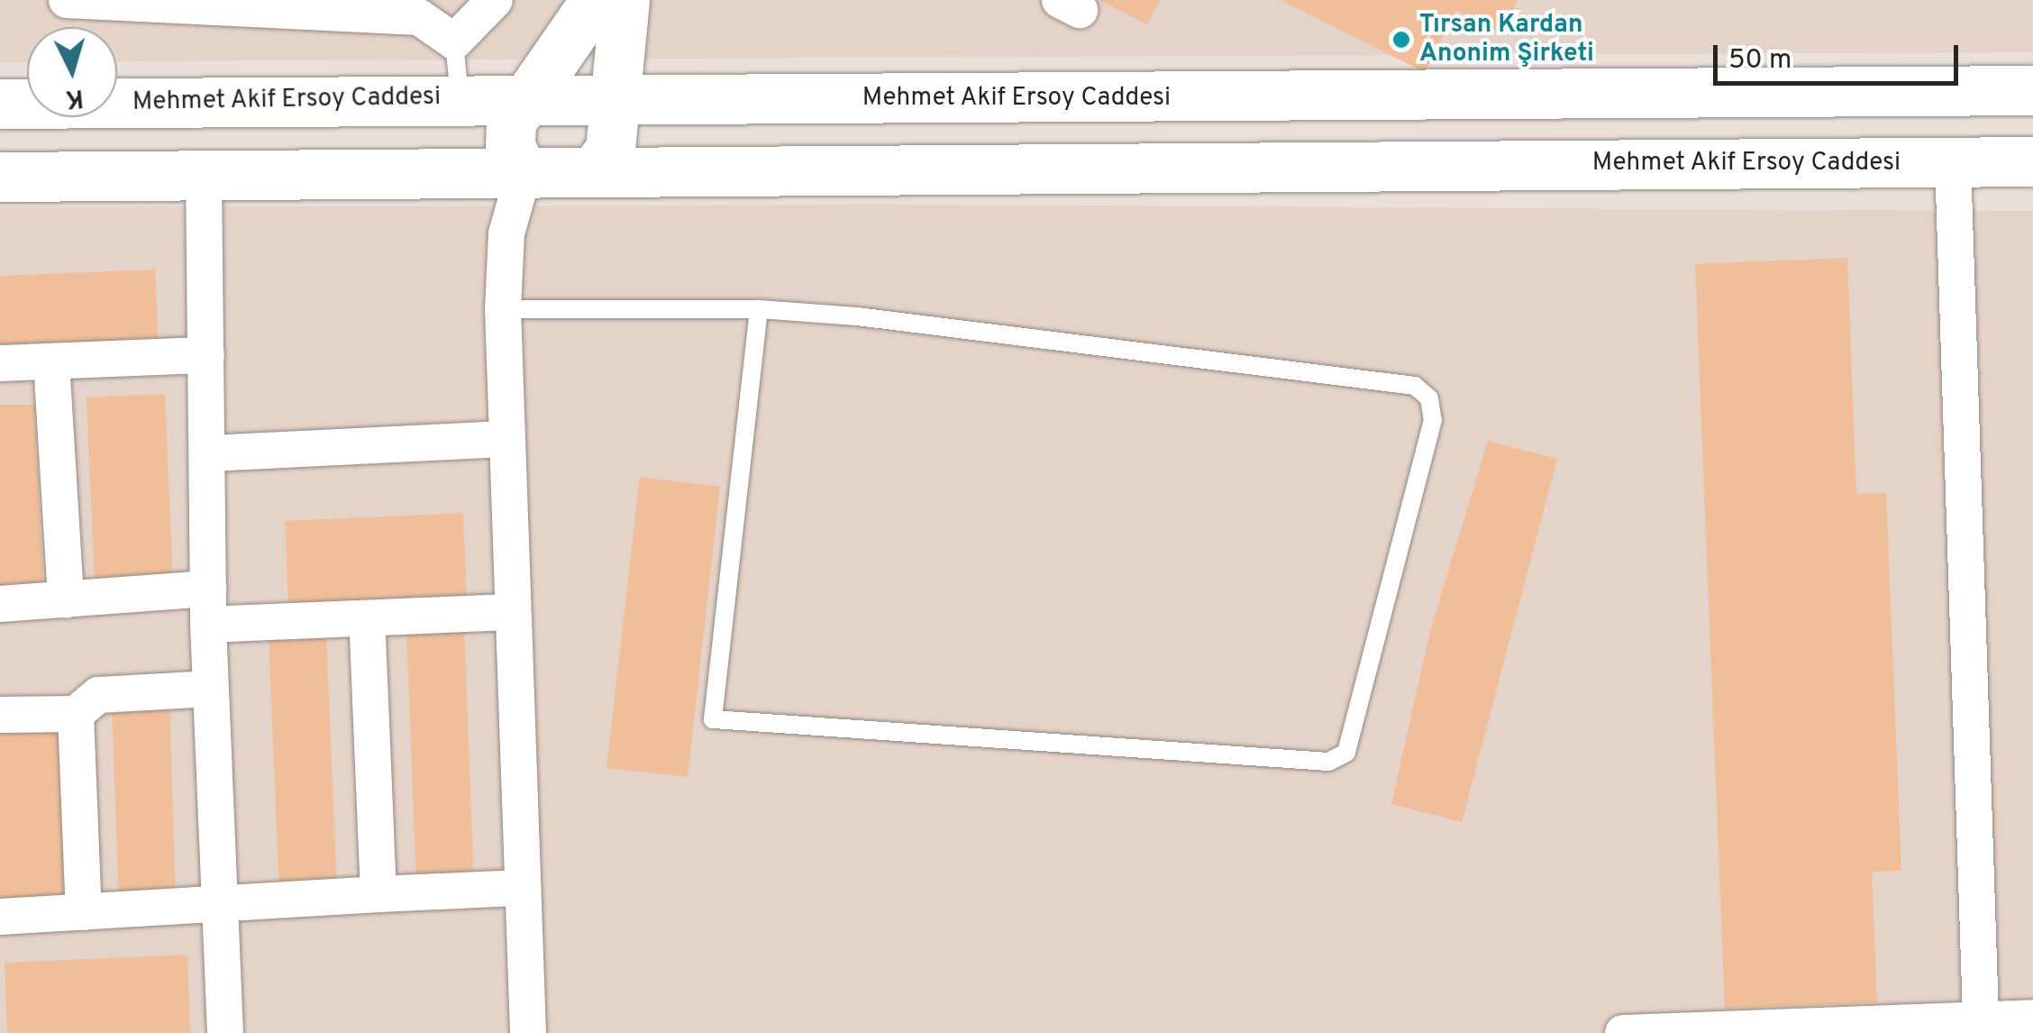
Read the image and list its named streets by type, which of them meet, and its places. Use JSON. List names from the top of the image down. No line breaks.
{"streets":{"main road":["Mehmet Akif Ersoy Caddesi"]},"places":["Tırsan Kardan Anonim Şirketi"],"scale_bar":"50 m","north":"bottom"}
